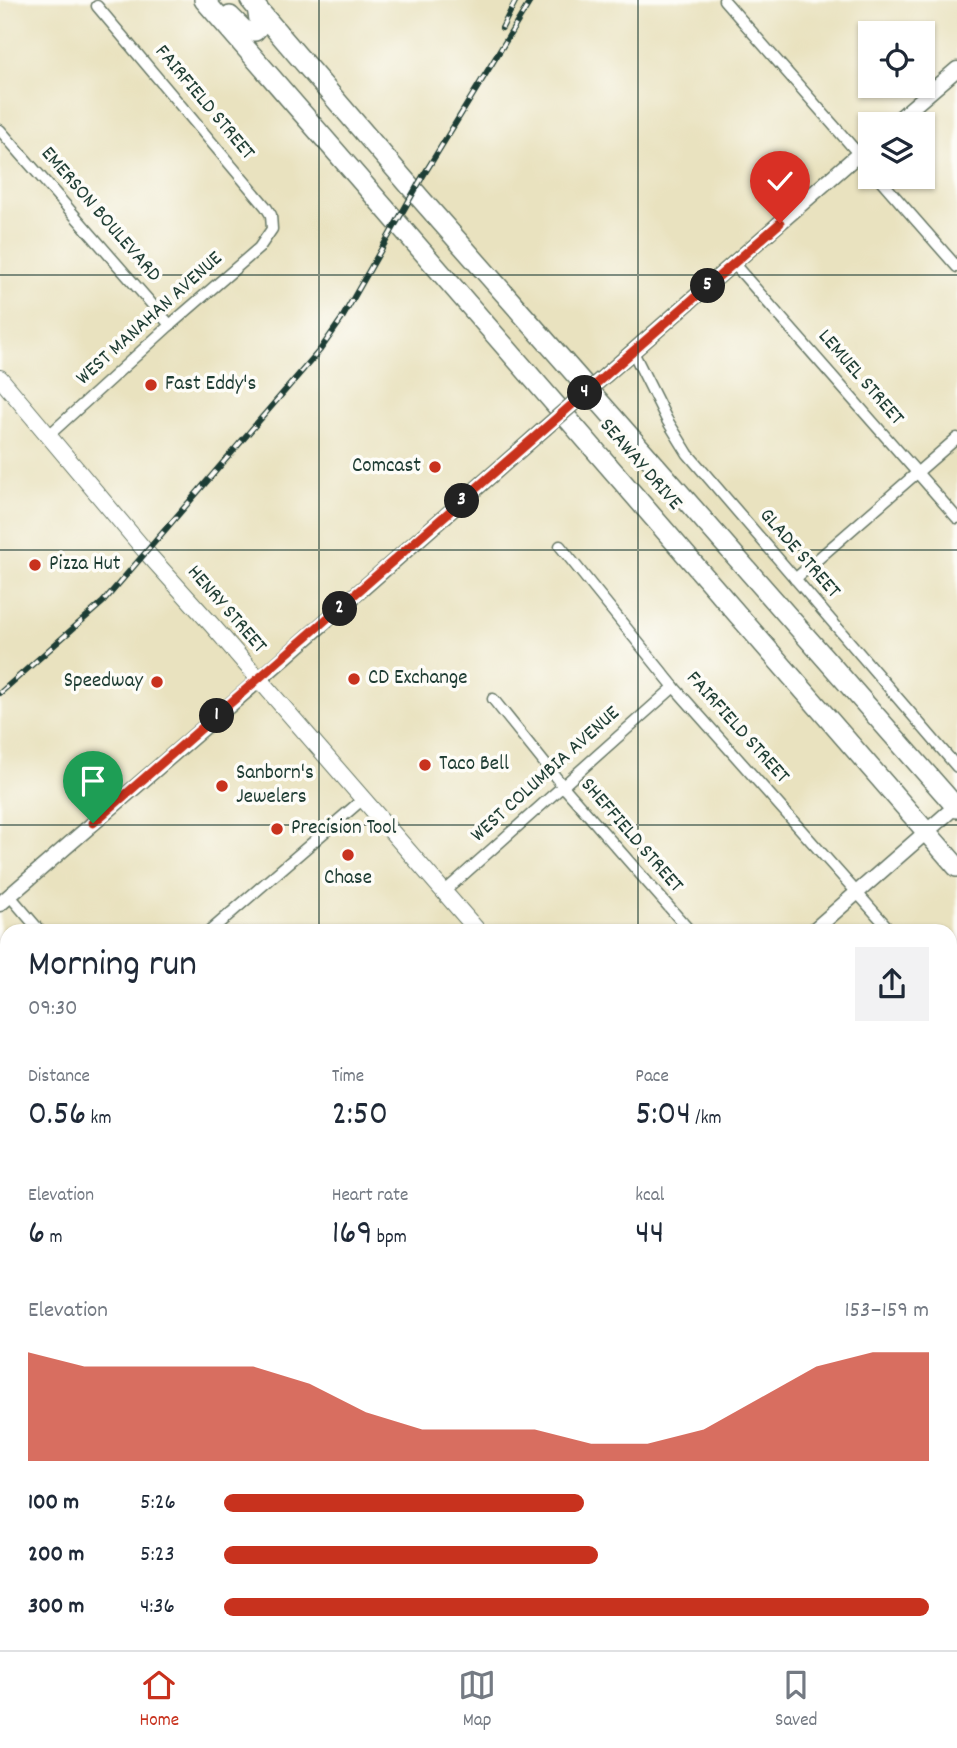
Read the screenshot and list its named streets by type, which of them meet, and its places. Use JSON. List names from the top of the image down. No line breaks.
{"streets":{"highway":["SEAWAY DRIVE"],"main road":["HENRY STREET"],"street":["FAIRFIELD STREET","EMERSON BOULEVARD","WEST MANAHAN AVENUE","LEMUEL STREET","GLADE STREET","WEST COLUMBIA AVENUE","SHEFFIELD STREET"]},"crossings":[["FAIRFIELD STREET","WEST MANAHAN AVENUE"],["FAIRFIELD STREET","WEST COLUMBIA AVENUE"],["EMERSON BOULEVARD","WEST MANAHAN AVENUE"],["WEST MANAHAN AVENUE","HENRY STREET"],["HENRY STREET","WEST COLUMBIA AVENUE"],["WEST COLUMBIA AVENUE","SHEFFIELD STREET"]],"places":["Fast Eddy's","Comcast","Pizza Hut","CD Exchange","Speedway","Taco Bell","Sanborn's Jewelers","Precision Tool","Chase"],"page":{"pins":["5","4","3","2","1"],"heading":["Morning run","09:30"],"stats":[["Distance","0.56 km"],["Time","2:50"],["Pace","5:04 /km"],["Elevation","6 m"],["Heart rate","169 bpm"],["kcal","44"]],"chart":["Elevation","153–159 m"],"list":[{"name":"100 m","note":"5:26"},{"name":"200 m","note":"5:23"},{"name":"300 m","note":"4:36"}],"tabs":["Home","Map","Saved"]}}
